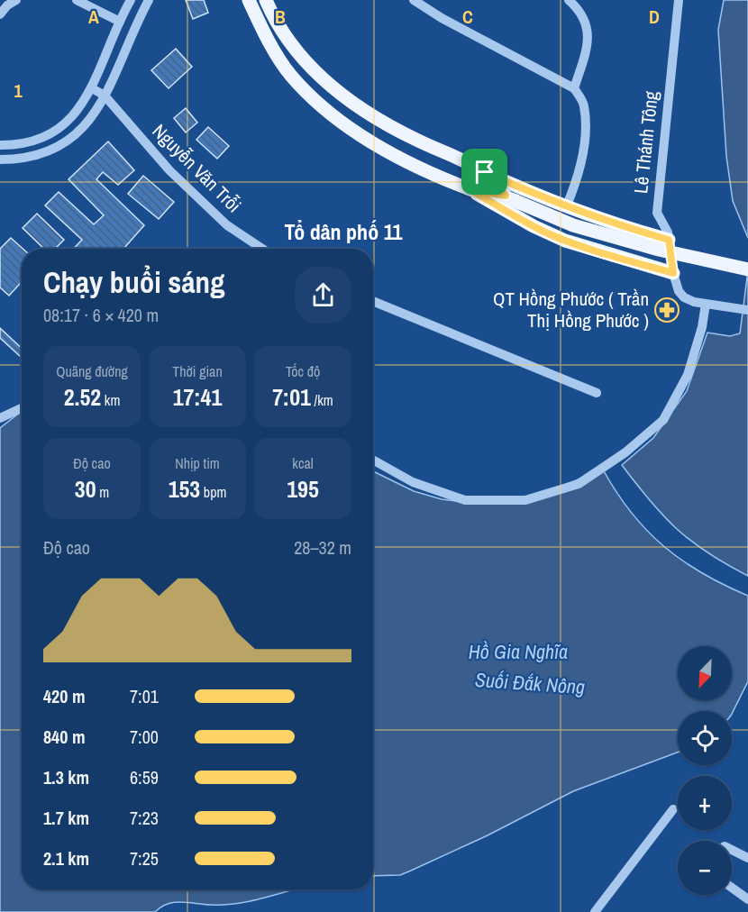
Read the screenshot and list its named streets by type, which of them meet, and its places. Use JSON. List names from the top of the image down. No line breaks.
{"streets":{"street":["Lê Thánh Tông","Nguyễn Văn Trỗi"]},"districts":["Tổ dân phố 11"],"water":["Hồ Gia Nghĩa","Suối Đắk Nông"],"places":{"pharmacy":["QT Hồng Phước ( Trần Thị Hồng Phước )"]},"north":"bottom left","page":{"heading":["Chạy buổi sáng","08:17 · 6 × 420 m"],"stats":[["Quãng đường","2.52 km"],["Thời gian","17:41"],["Tốc độ","7:01 /km"],["Độ cao","30 m"],["Nhịp tim","153 bpm"],["kcal","195"]],"chart":["Độ cao","28–32 m"],"map_buttons":["+","−"],"list":[{"name":"420 m","note":"7:01"},{"name":"840 m","note":"7:00"},{"name":"1.3 km","note":"6:59"},{"name":"1.7 km","note":"7:23"},{"name":"2.1 km","note":"7:25"}]},"grid":{"columns":["A","B","C","D"],"rows":["1"]}}
